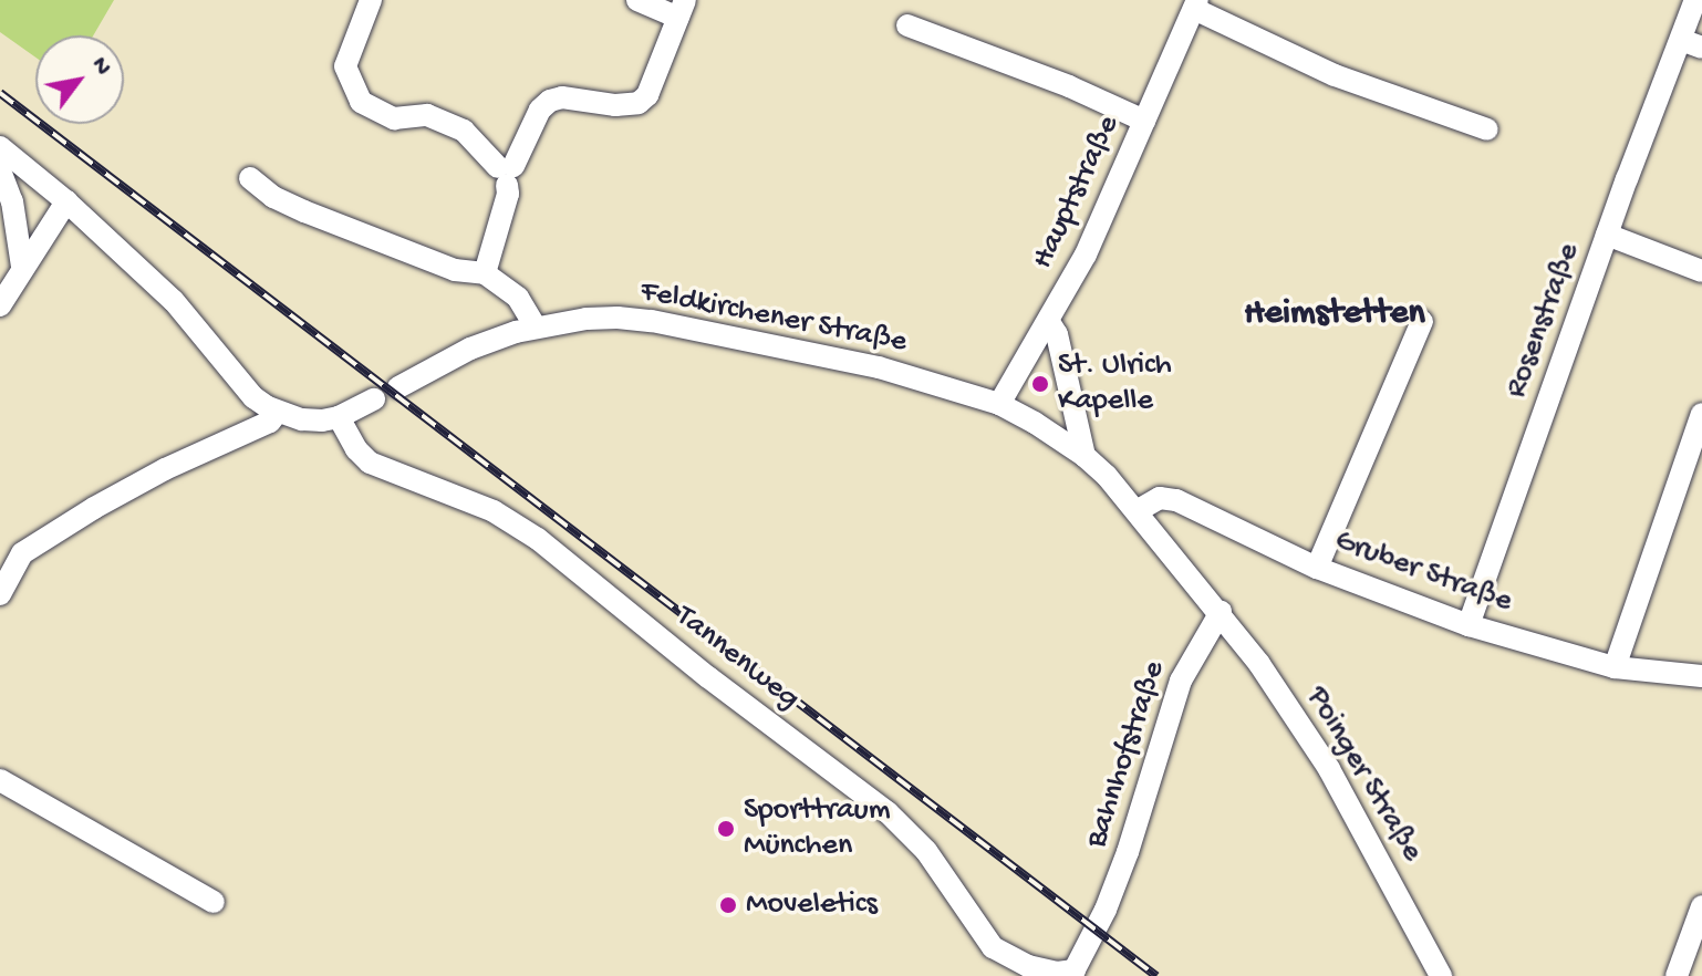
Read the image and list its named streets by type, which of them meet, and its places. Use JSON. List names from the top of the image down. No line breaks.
{"streets":{"street":["Hauptstraße","Feldkirchener Straße","Rosenstraße","Gruber Straße","Tannenweg","Bahnhofstraße","Poinger Straße"]},"crossings":[["Hauptstraße","Feldkirchener Straße"],["Rosenstraße","Gruber Straße"],["Tannenweg","Bahnhofstraße"],["Bahnhofstraße","Poinger Straße"]],"districts":["Heimstetten"],"places":["St. Ulrich Kapelle","Sporttraum München","Moveletics"],"north":"top right"}
